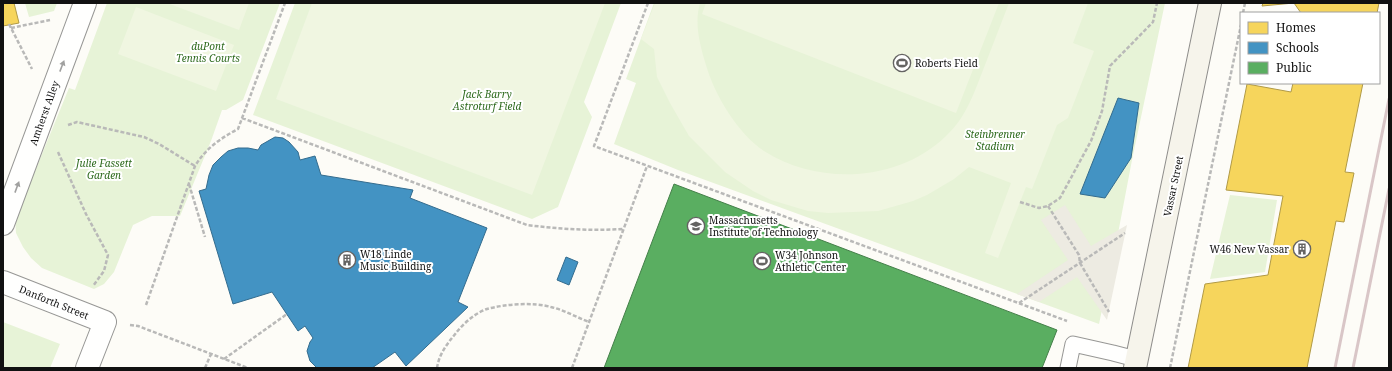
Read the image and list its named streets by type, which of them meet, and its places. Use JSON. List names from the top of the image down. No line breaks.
{"streets":{"main road":["Vassar Street"],"street":["Amherst Alley","Danforth Street"]},"one_way":["Amherst Alley"],"parks":["duPont Tennis Courts","Jack Barry Astroturf Field","Steinbrenner Stadium","Julie Fassett Garden"],"places":{"sports":["Roberts Field","W34 Johnson Athletic Center"],"school or university":["Massachusetts Institute of Technology"],"building":["W46 New Vassar","W18 Linde Music Building"]},"legend":["Homes","Schools","Public"]}
